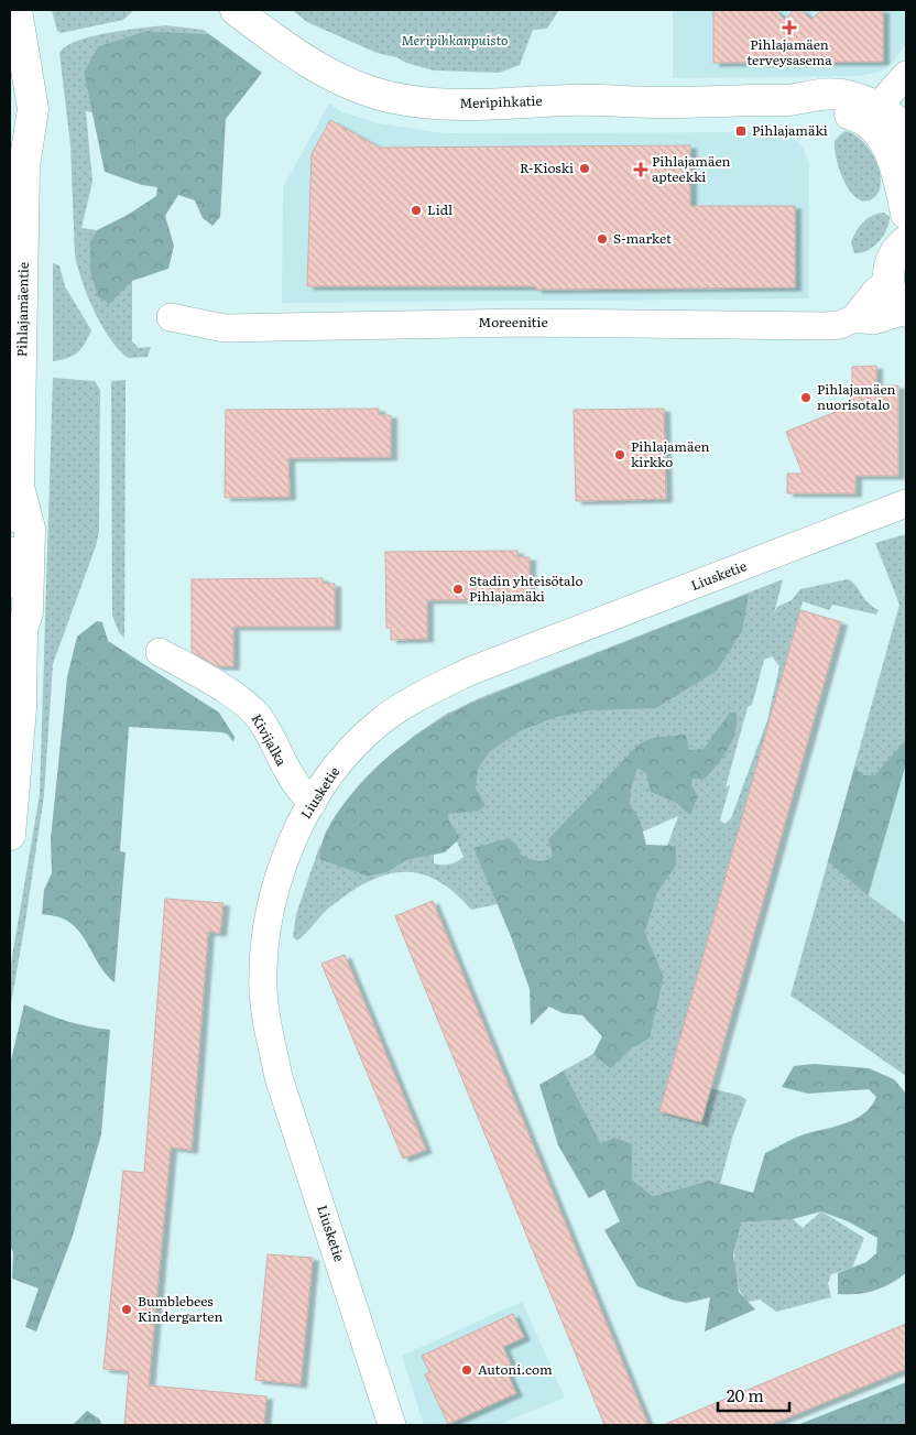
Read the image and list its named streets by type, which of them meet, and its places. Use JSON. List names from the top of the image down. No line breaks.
{"streets":{"main road":["Meripihkatie","Pihlajamäentie"],"street":["Moreenitie","Liusketie","Kivijalka"]},"crossings":[["Liusketie","Kivijalka"]],"parks":["Meripihkanpuisto"],"places":{"health":["Pihlajamäen terveysasema","Pihlajamäen apteekki"],"transit":["Pihlajamäki"],"other":["R-Kioski","Lidl","S-market","Pihlajamäen nuorisotalo","Pihlajamäen kirkko","Stadin yhteisötalo Pihlajamäki","Bumblebees Kindergarten","Autoni.com"]},"scale_bar":"20 m"}
